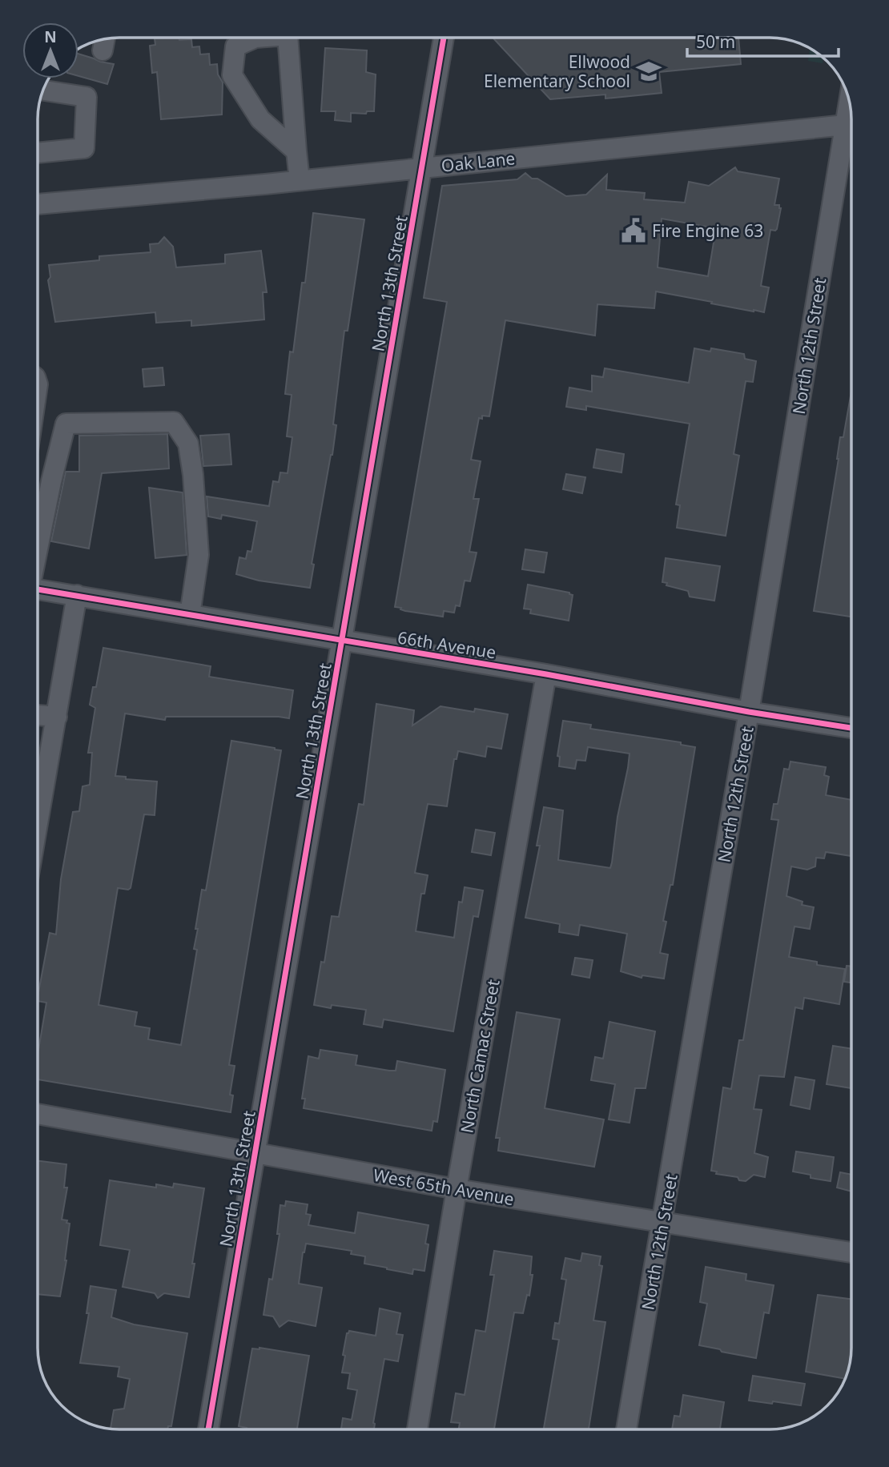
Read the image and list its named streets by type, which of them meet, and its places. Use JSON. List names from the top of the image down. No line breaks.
{"streets":{"street":["Oak Lane","North 13th Street","North 12th Street","66th Avenue","North Camac Street","West 65th Avenue"]},"crossings":[["Oak Lane","North 13th Street"],["North 13th Street","66th Avenue"],["North 13th Street","West 65th Avenue"],["North 12th Street","66th Avenue"],["North 12th Street","West 65th Avenue"],["66th Avenue","North Camac Street"],["North Camac Street","West 65th Avenue"]],"places":{"school or university":["Ellwood Elementary School"],"public building":["Fire Engine 63"]},"scale_bar":"50 m","north":"top"}
